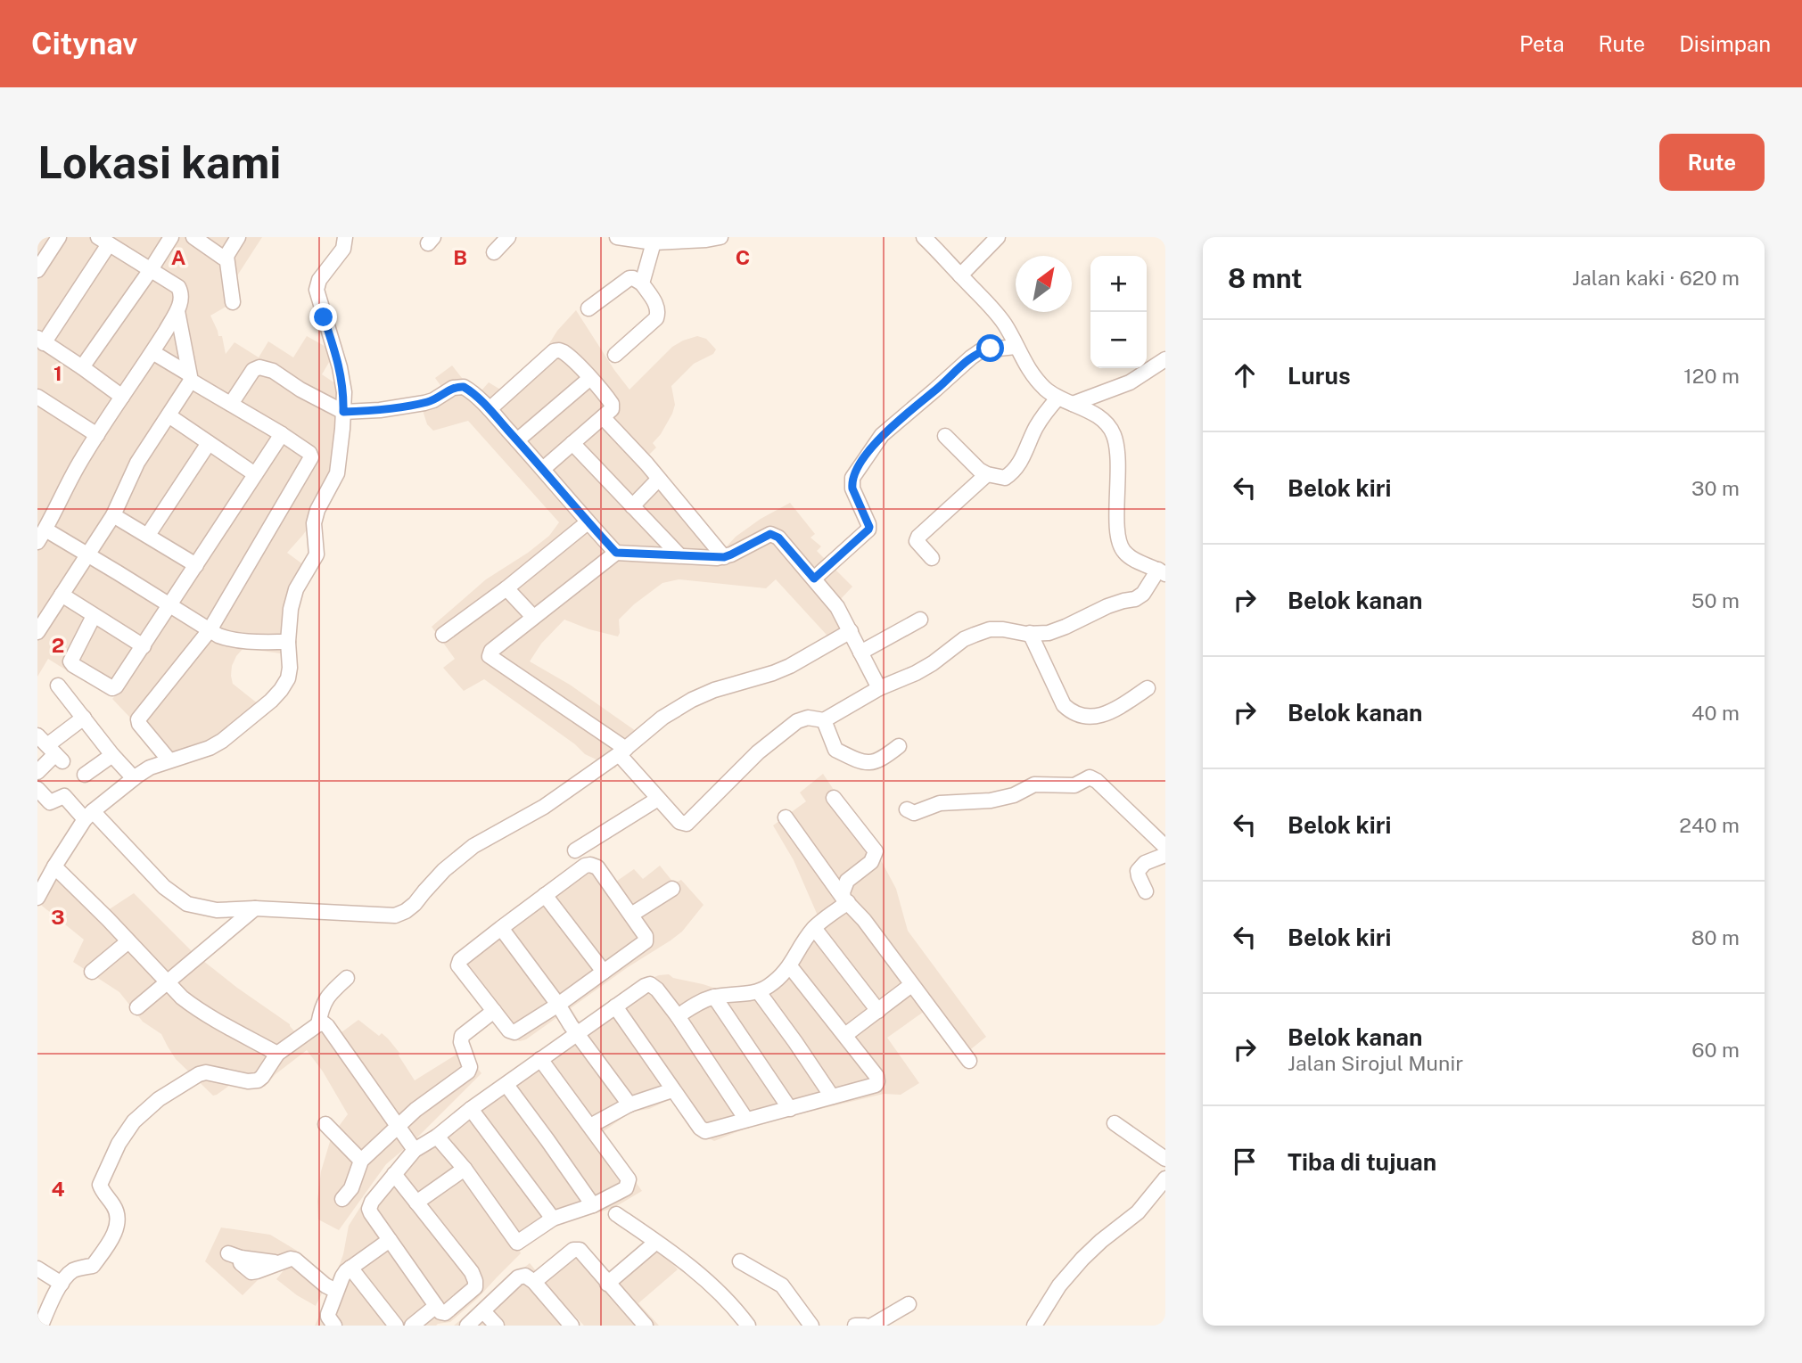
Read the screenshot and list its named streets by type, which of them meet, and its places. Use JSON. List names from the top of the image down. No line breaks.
{"north":"top right","page":{"header":"Citynav","nav":["Peta","Rute","Disimpan"],"buttons":"Rute","title":"Lokasi kami","heading":["8 mnt","Jalan kaki · 620 m"],"map_buttons":["+","−"],"list":[["Lurus","120 m"],["Belok kiri","30 m"],["Belok kanan","50 m"],["Belok kanan","40 m"],["Belok kiri","240 m"],["Belok kiri","80 m"],["Belok kanan","Jalan Sirojul Munir","60 m"],"Tiba di tujuan"]},"grid":{"columns":["A","B","C"],"rows":["1","2","3","4"]}}
